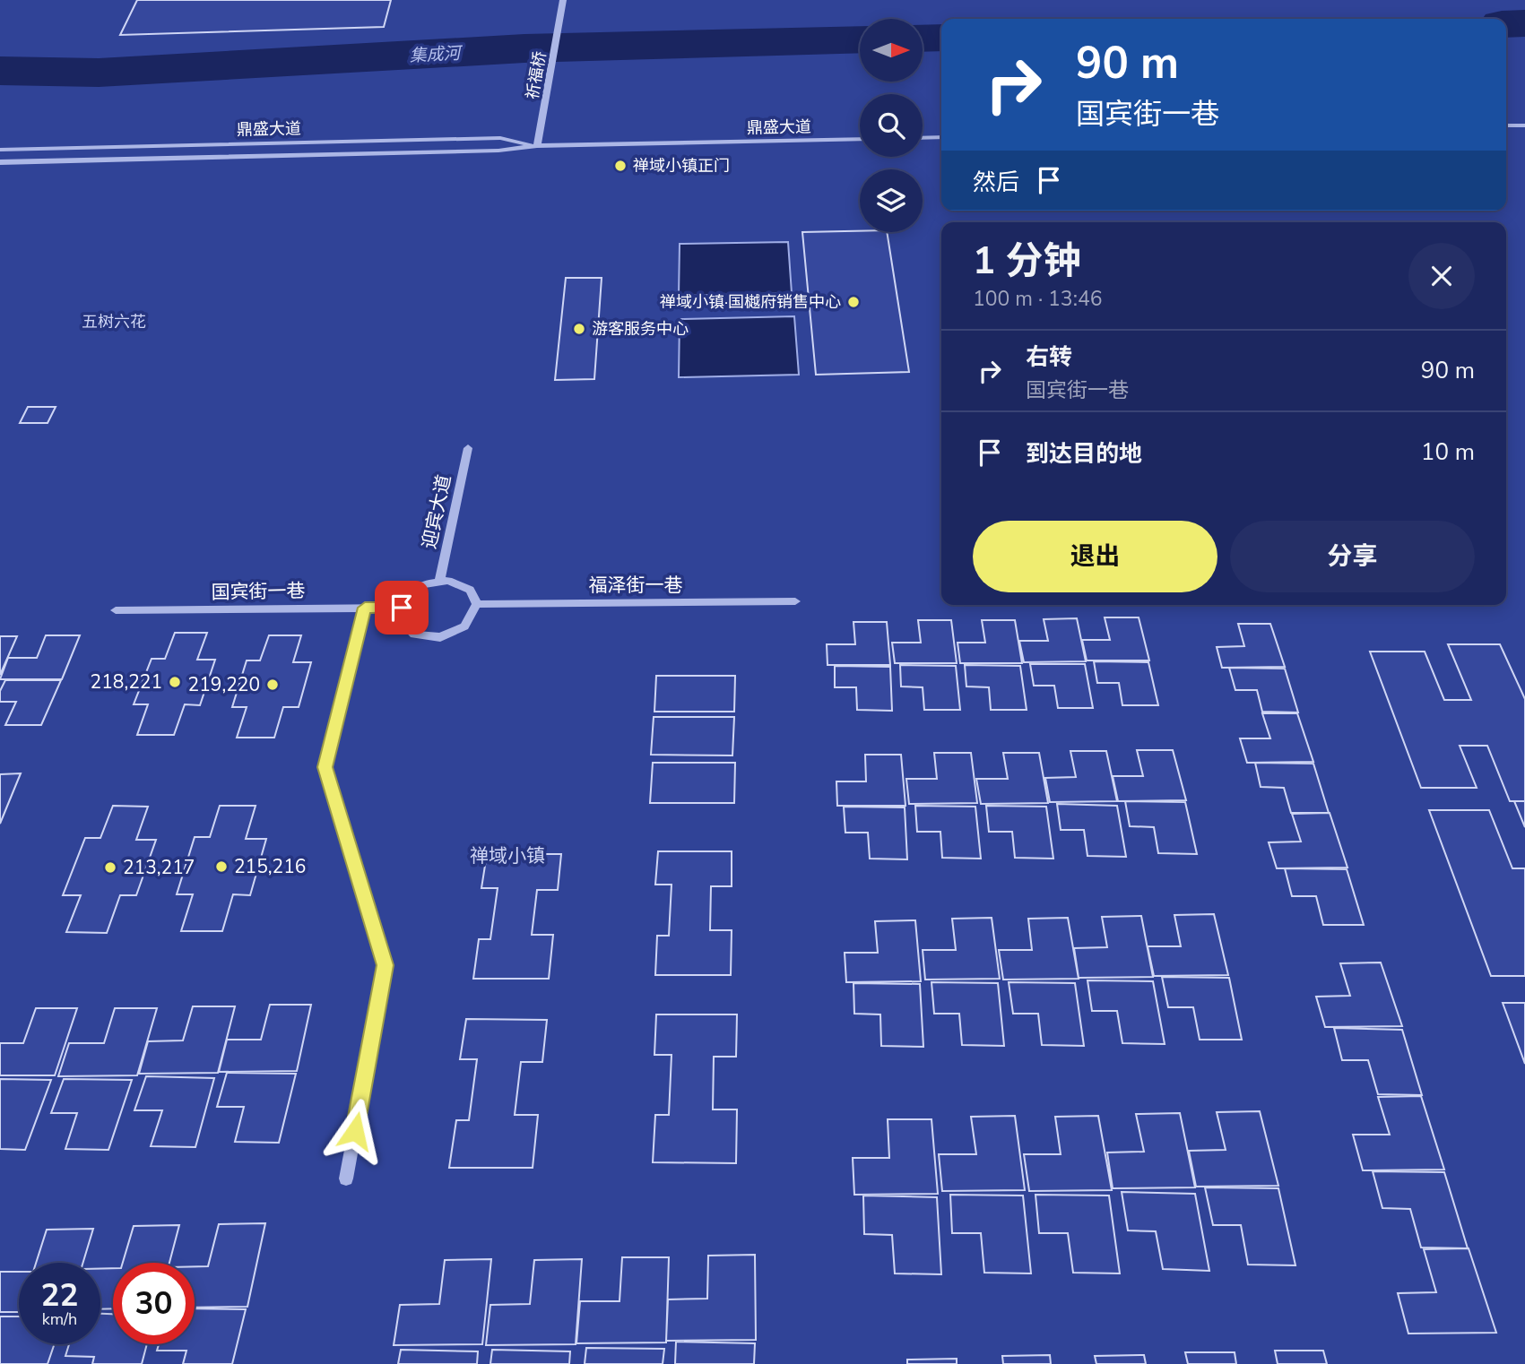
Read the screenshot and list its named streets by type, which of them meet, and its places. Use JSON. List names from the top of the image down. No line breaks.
{"streets":{"street":["祈福桥","鼎盛大道","迎宾大道","福泽街一巷","国宾街一巷"]},"crossings":[["祈福桥","鼎盛大道"],["迎宾大道","福泽街一巷"],["迎宾大道","国宾街一巷"],["福泽街一巷","国宾街一巷"]],"water":["集成河"],"parks":["五树六花","禅域小镇"],"places":["禅域小镇正门","禅域小镇·国樾府销售中心","游客服务中心","218,221","219,220","215,216","213,217"],"north":"right","page":{"turn":["90 m","国宾街一巷"],"then":"然后","heading":["1 分钟","100 m · 13:46"],"list":[{"name":"右转","note":"国宾街一巷","value":"90 m"},{"name":"到达目的地","value":"10 m"}],"buttons":["退出","分享"],"speed":"22 km/h","limit":"30"}}
